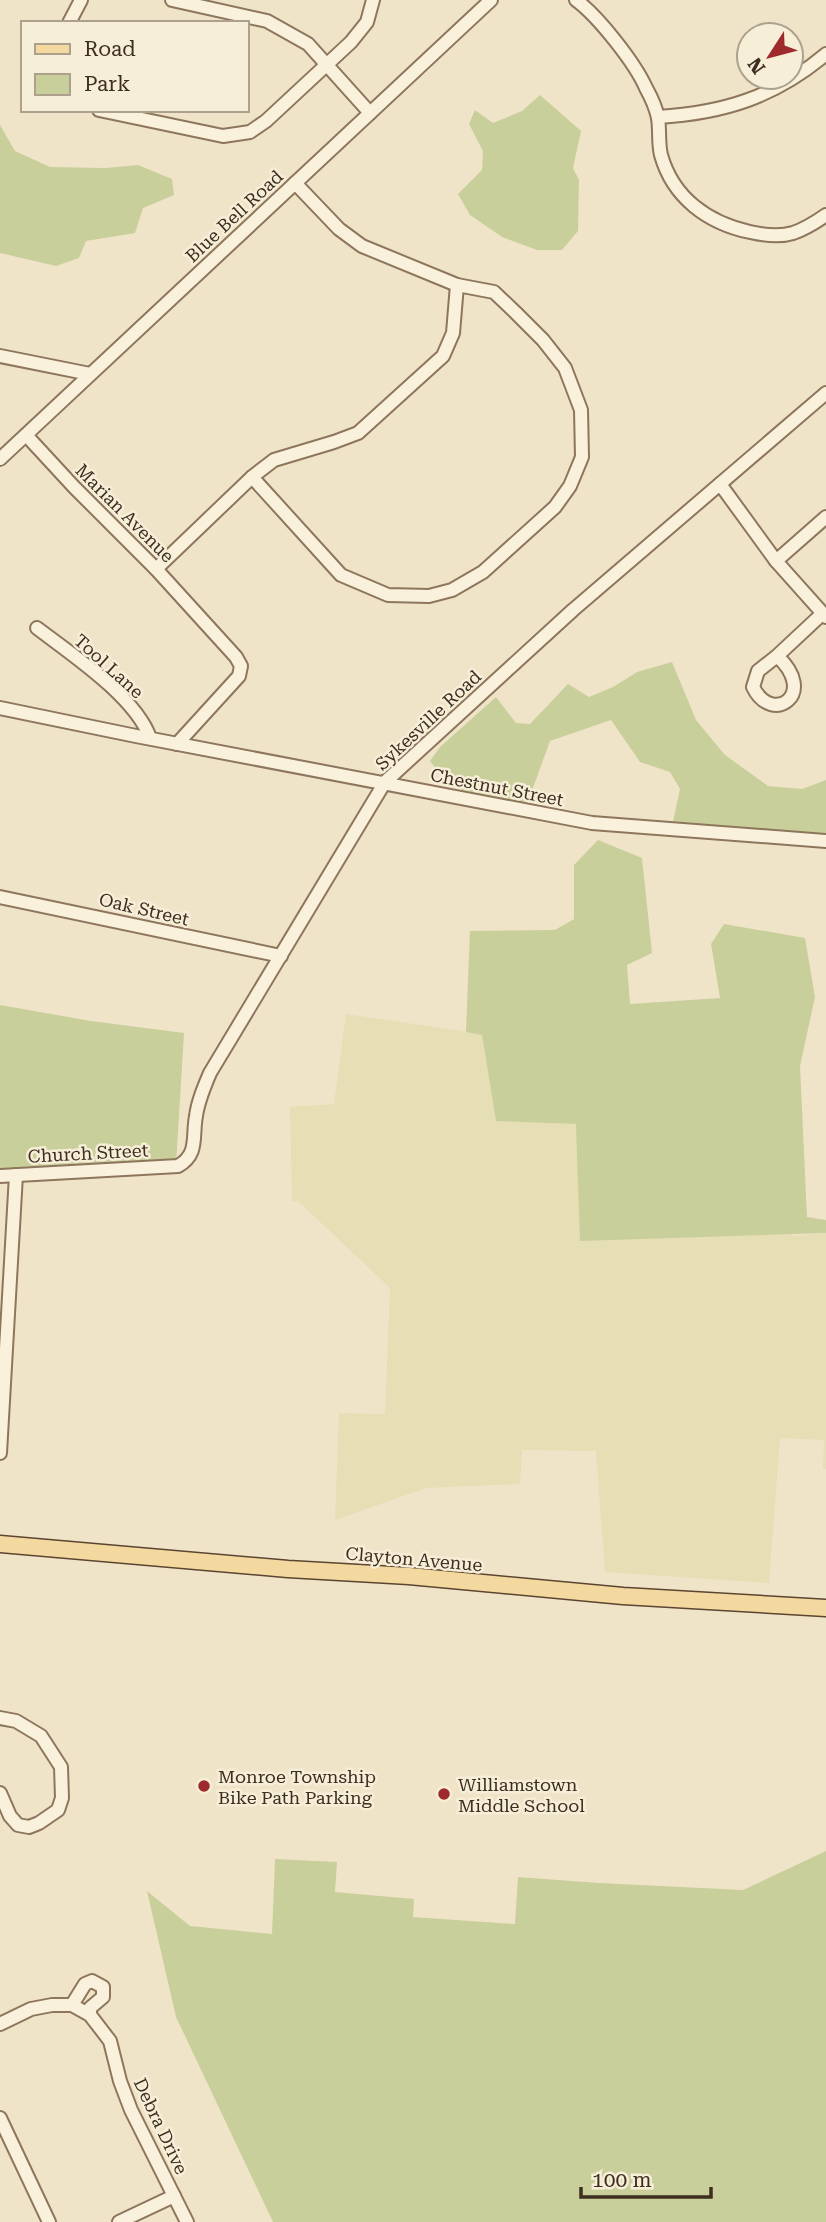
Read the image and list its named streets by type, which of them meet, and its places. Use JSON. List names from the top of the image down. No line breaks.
{"streets":{"main road":["Clayton Avenue"],"street":["Blue Bell Road","Marian Avenue","Tool Lane","Sykesville Road","Chestnut Street","Oak Street","Church Street","Debra Drive"]},"crossings":[["Blue Bell Road","Marian Avenue"],["Marian Avenue","Chestnut Street"],["Tool Lane","Chestnut Street"],["Sykesville Road","Chestnut Street"],["Sykesville Road","Oak Street"],["Sykesville Road","Church Street"]],"places":["Monroe Township Bike Path Parking","Williamstown Middle School"],"legend":["Road","Park"],"scale_bar":"100 m","north":"bottom left"}
